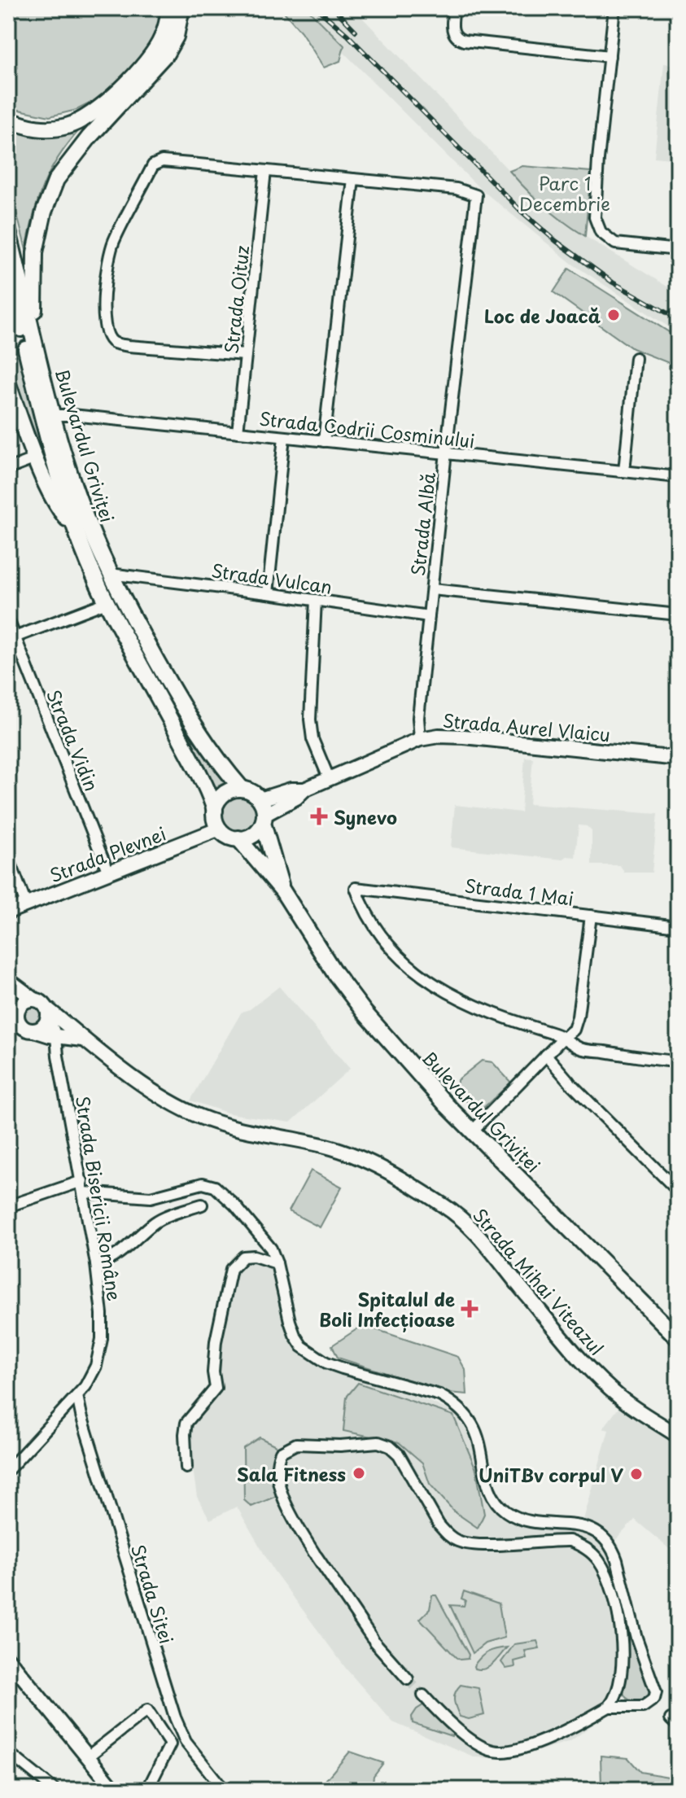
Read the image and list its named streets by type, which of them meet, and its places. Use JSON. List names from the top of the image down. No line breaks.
{"streets":{"main road":["Bulevardul Griviței"],"street":["Strada Oituz","Strada Codrii Cosminului","Strada Albă","Strada Vulcan","Strada Aurel Vlaicu","Strada Vidin","Strada Plevnei","Strada 1 Mai","Strada Bisericii Române","Strada Mihai Viteazul","Strada Sitei"]},"crossings":[["Strada Oituz","Strada Codrii Cosminului"],["Strada Codrii Cosminului","Bulevardul Griviței"],["Strada Codrii Cosminului","Strada Albă"],["Bulevardul Griviței","Strada Vulcan"],["Bulevardul Griviței","Strada Aurel Vlaicu"],["Bulevardul Griviței","Strada Plevnei"],["Strada Albă","Strada Vulcan"],["Strada Albă","Strada Aurel Vlaicu"],["Strada Aurel Vlaicu","Strada Plevnei"],["Strada Vidin","Strada Plevnei"],["Strada Bisericii Române","Strada Mihai Viteazul"],["Strada Bisericii Române","Strada Sitei"]],"parks":["Parc 1 Decembrie"],"places":{"other":["Loc de Joacă","Sala Fitness","UniTBv corpul V"],"health":["Synevo","Spitalul de Boli Infecțioase"]}}
